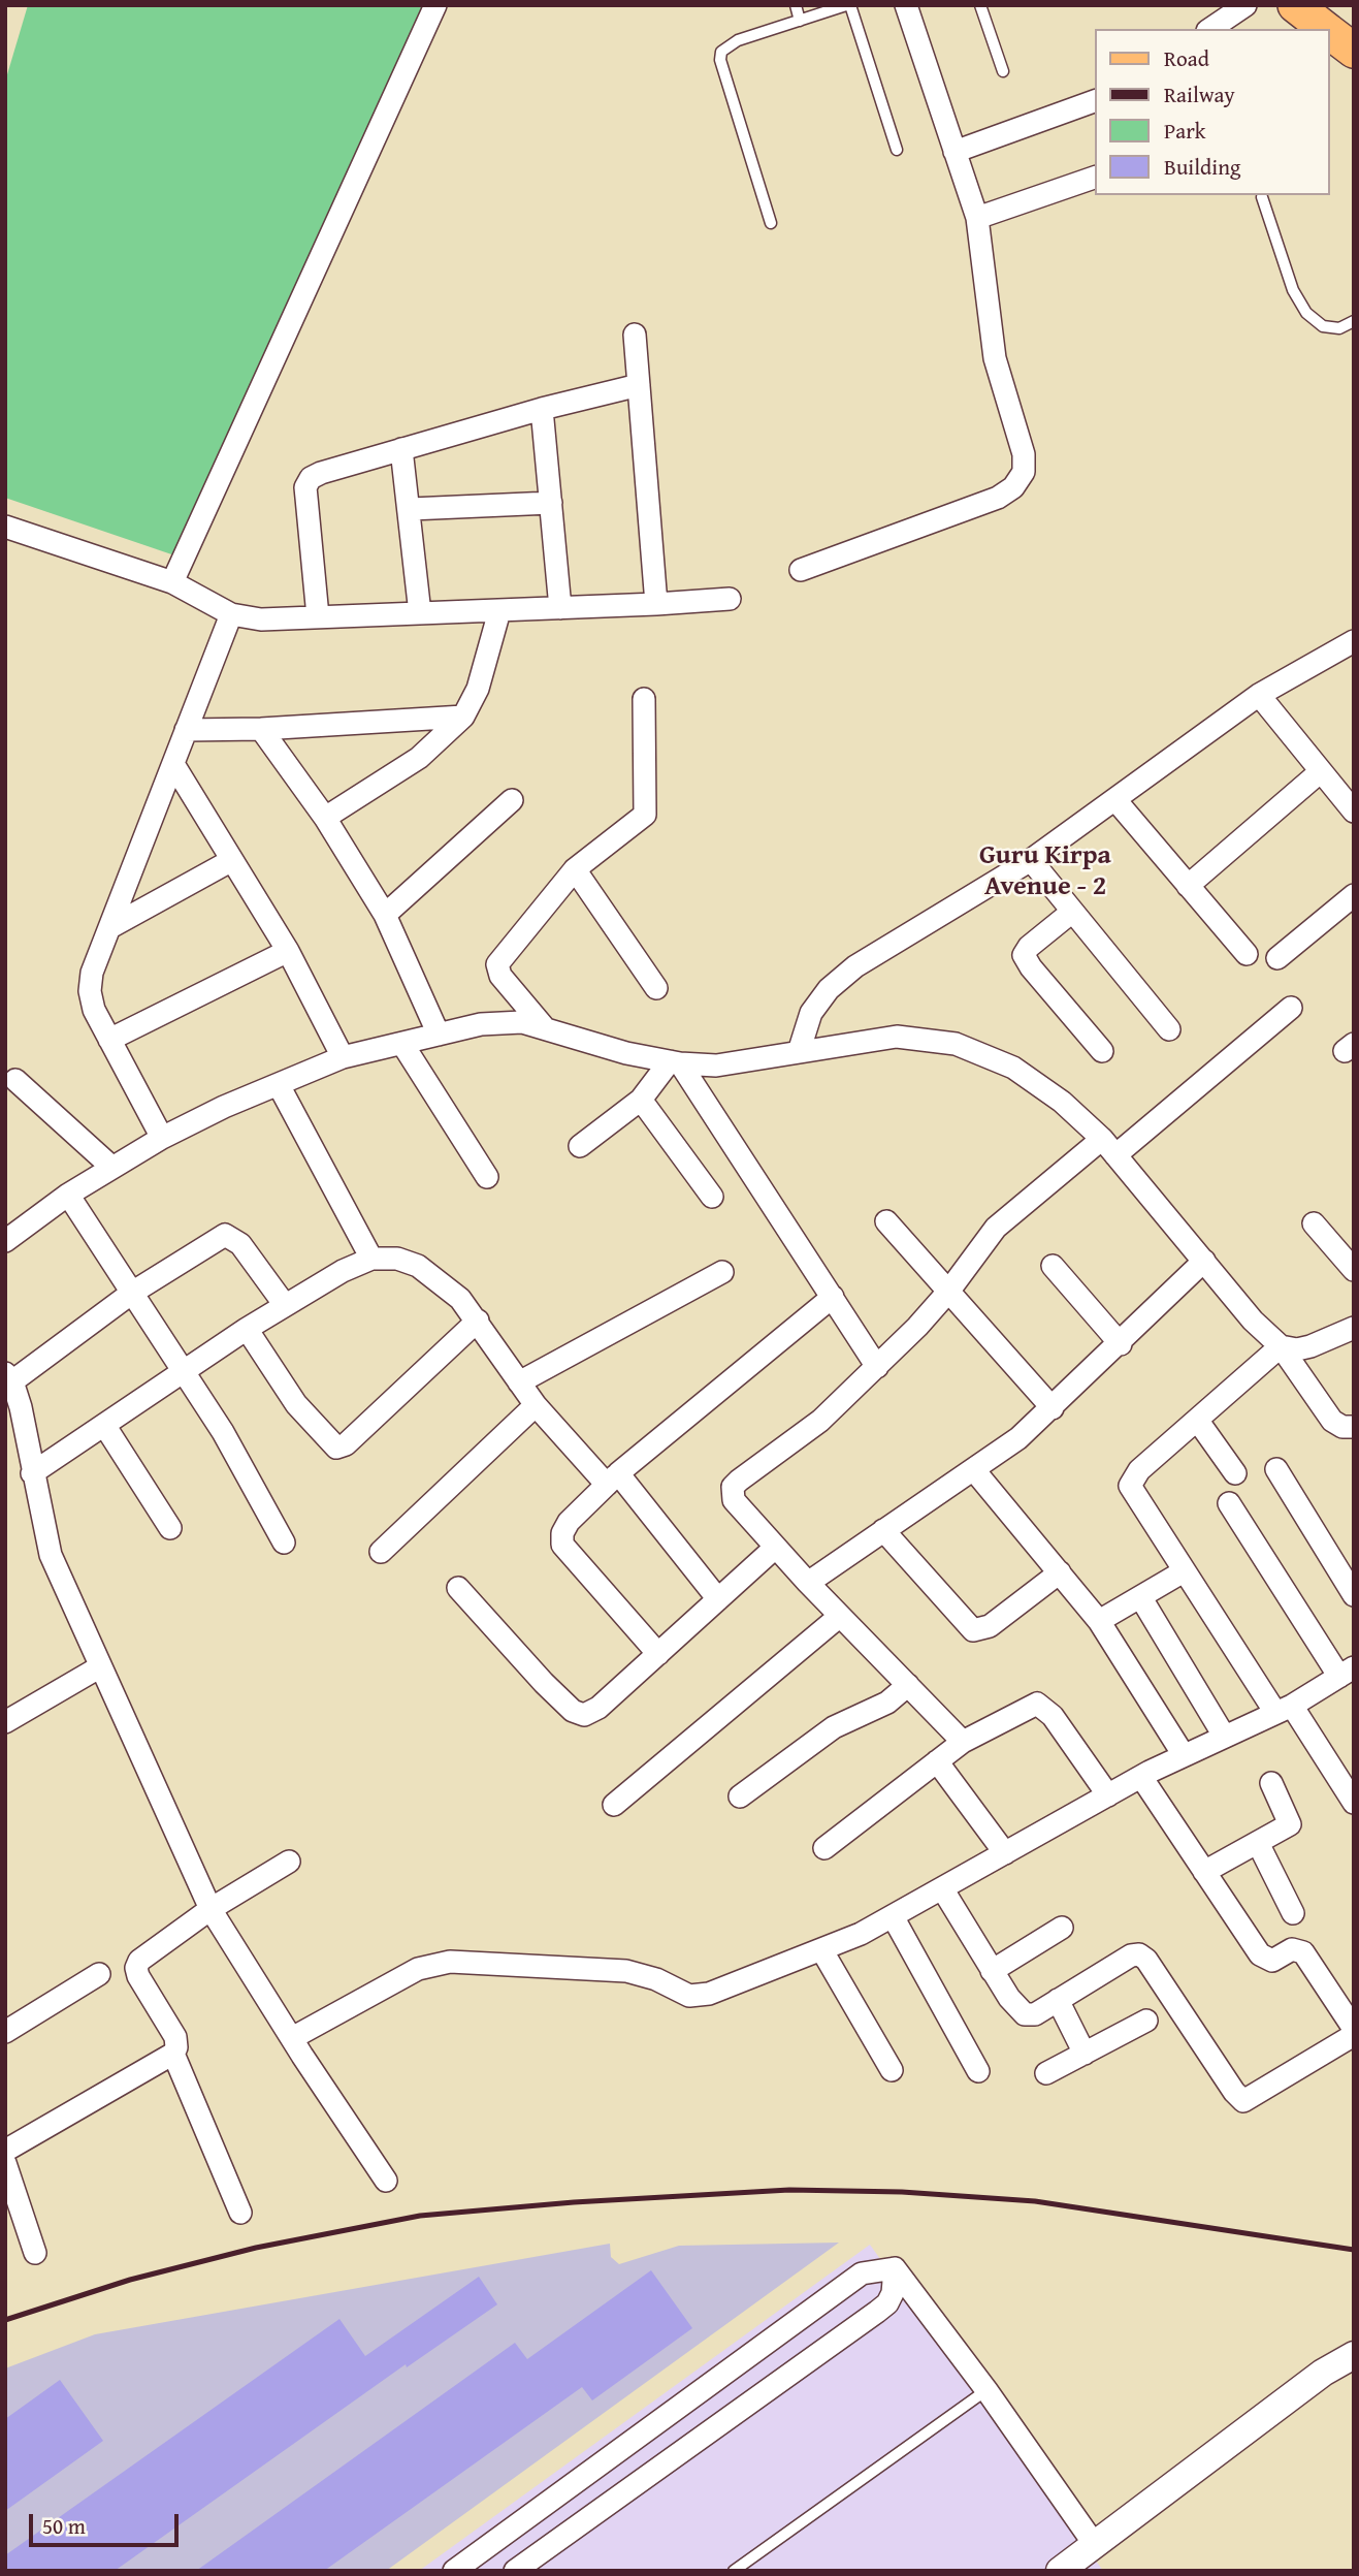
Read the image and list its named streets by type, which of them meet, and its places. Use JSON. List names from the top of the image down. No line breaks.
{"districts":["Guru Kirpa Avenue - 2"],"legend":["Road","Railway","Park","Building"],"scale_bar":"50 m"}
